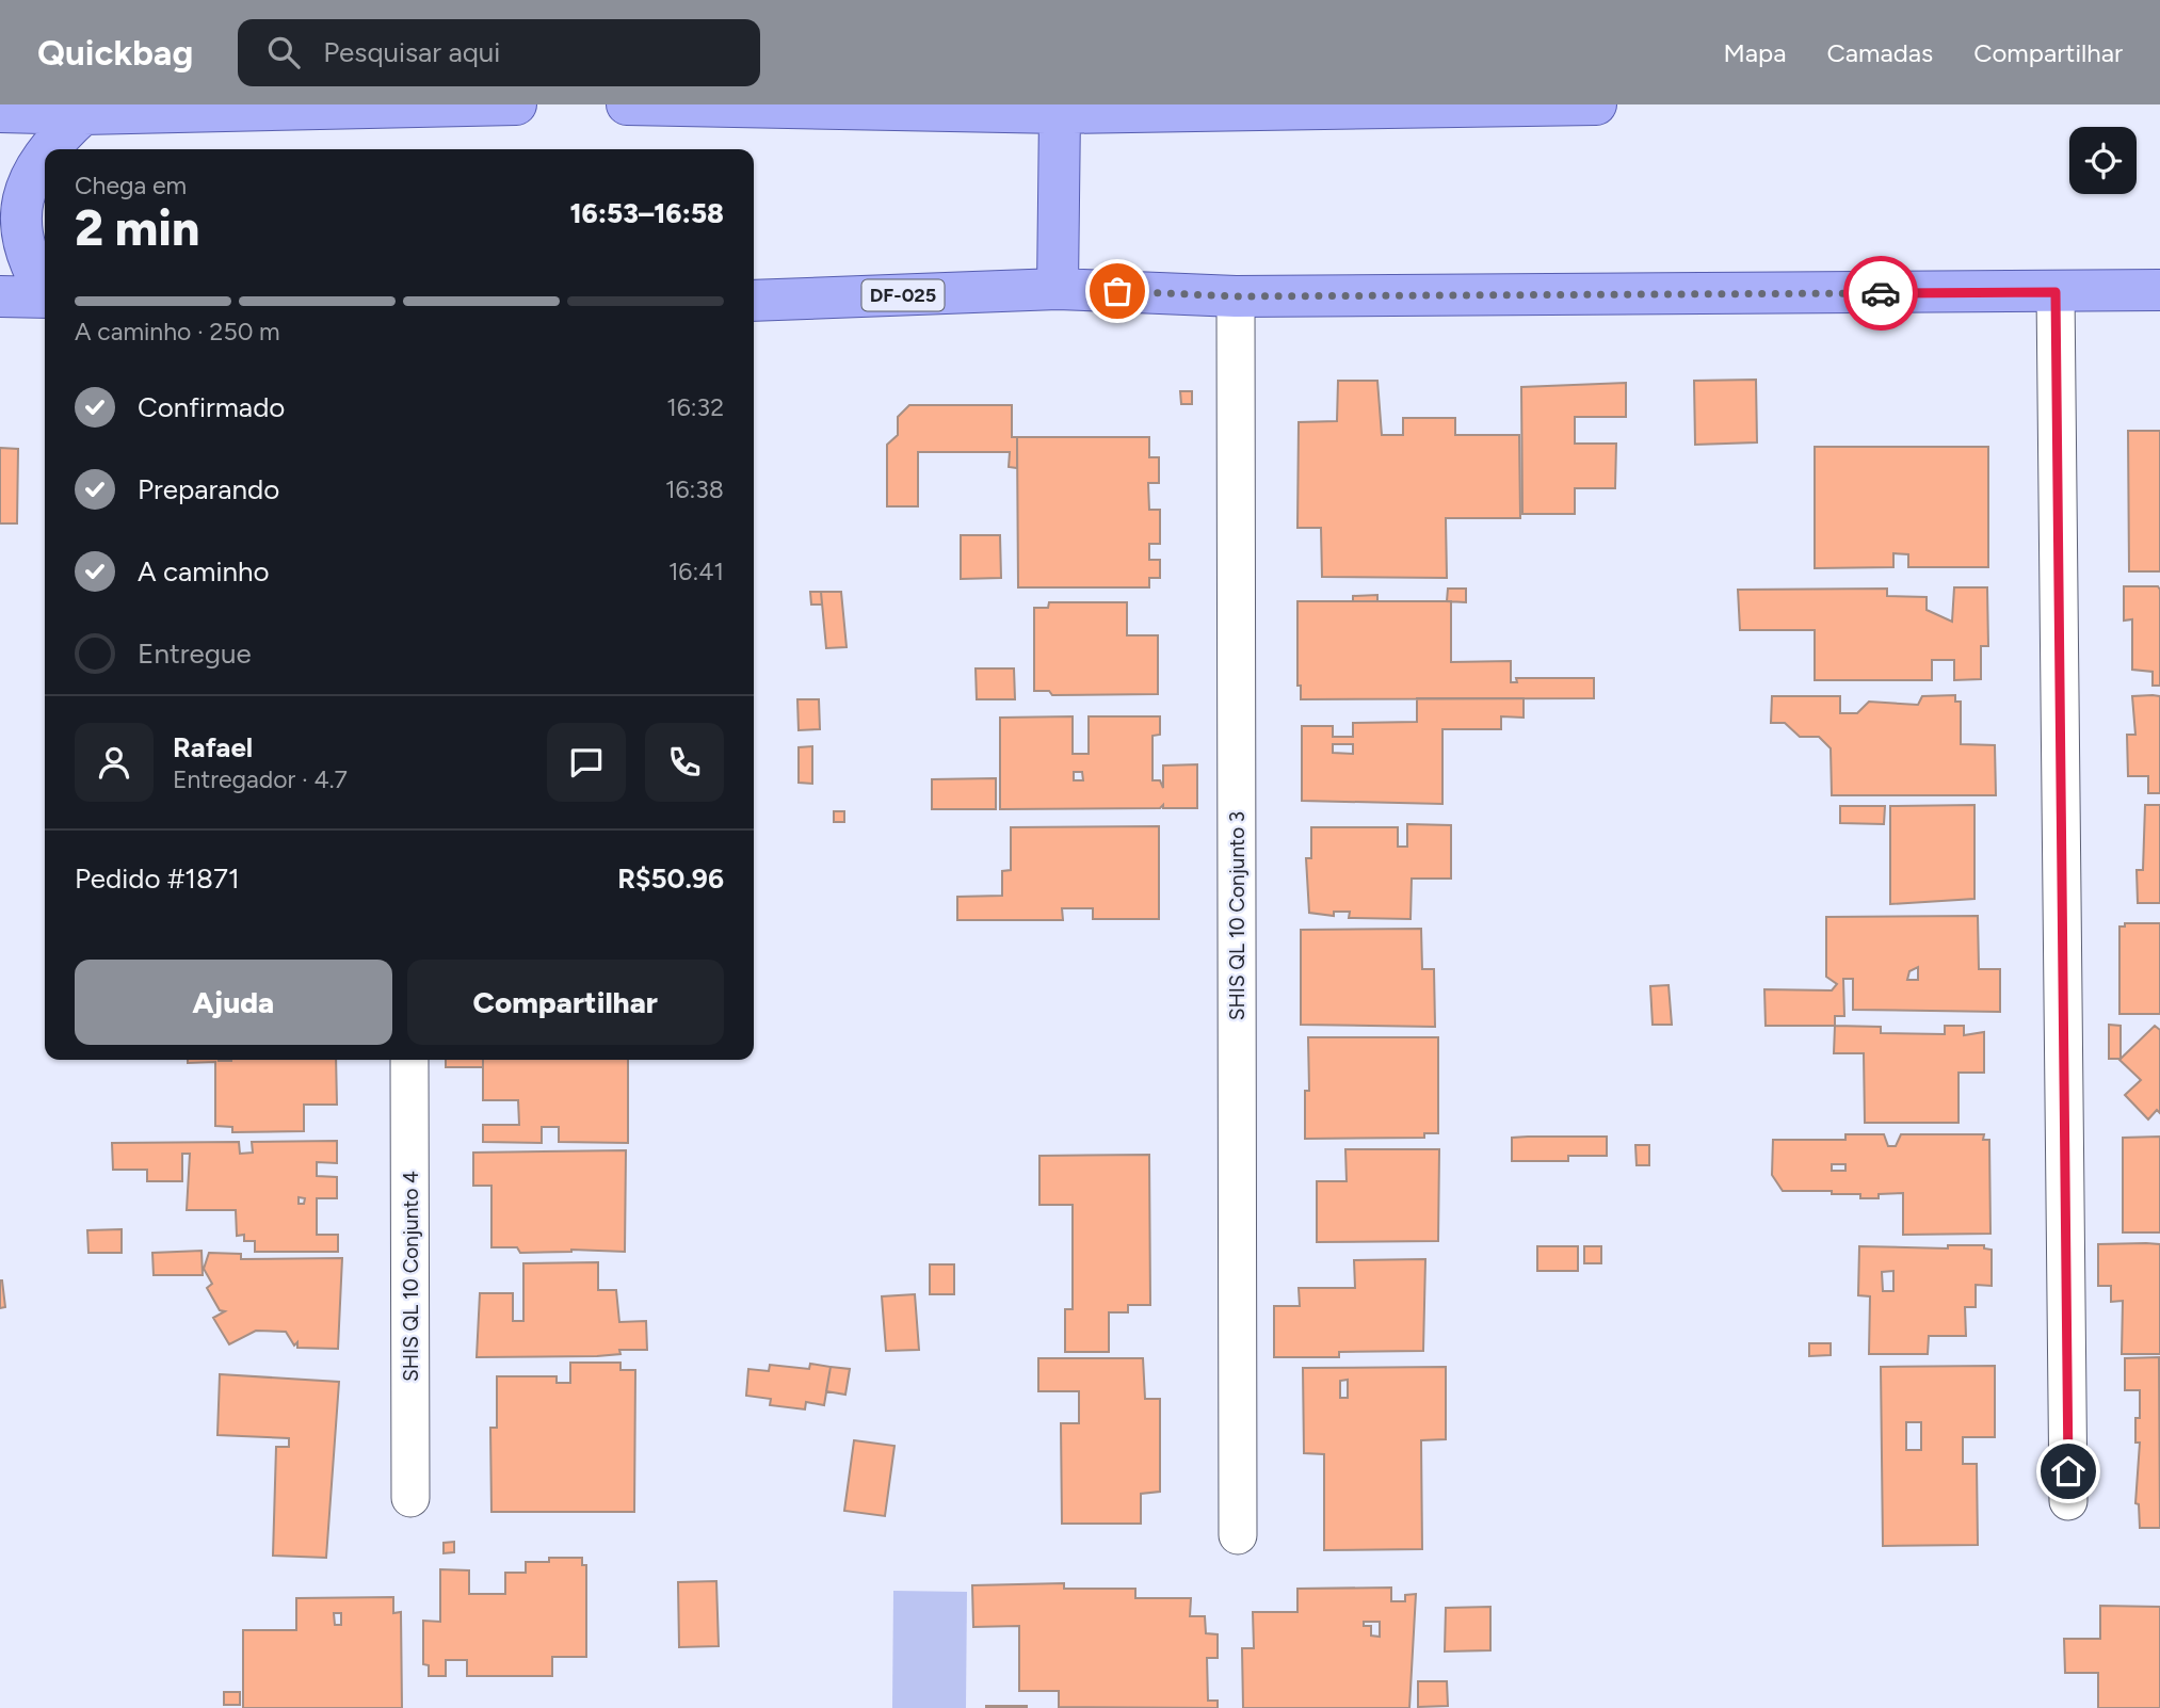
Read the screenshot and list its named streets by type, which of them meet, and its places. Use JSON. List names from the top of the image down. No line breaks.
{"streets":{"main road":["DF-025"],"street":["SHIS QL 10 Conjunto 3","SHIS QL 10 Conjunto 4"]},"crossings":[["DF-025","SHIS QL 10 Conjunto 3"]],"page":{"header":"Quickbag","search":"Pesquisar aqui","nav":["Mapa","Camadas","Compartilhar"],"heading":["2 min","Chega em","16:53–16:58"],"panel":["Rafael","Entregador · 4.7","Pedido #1871","R$50.96"],"bar":"A caminho · 250 m","list":[["Confirmado","16:32"],["Preparando","16:38"],["A caminho","16:41"],"Entregue"],"buttons":["Ajuda","Compartilhar"]}}
